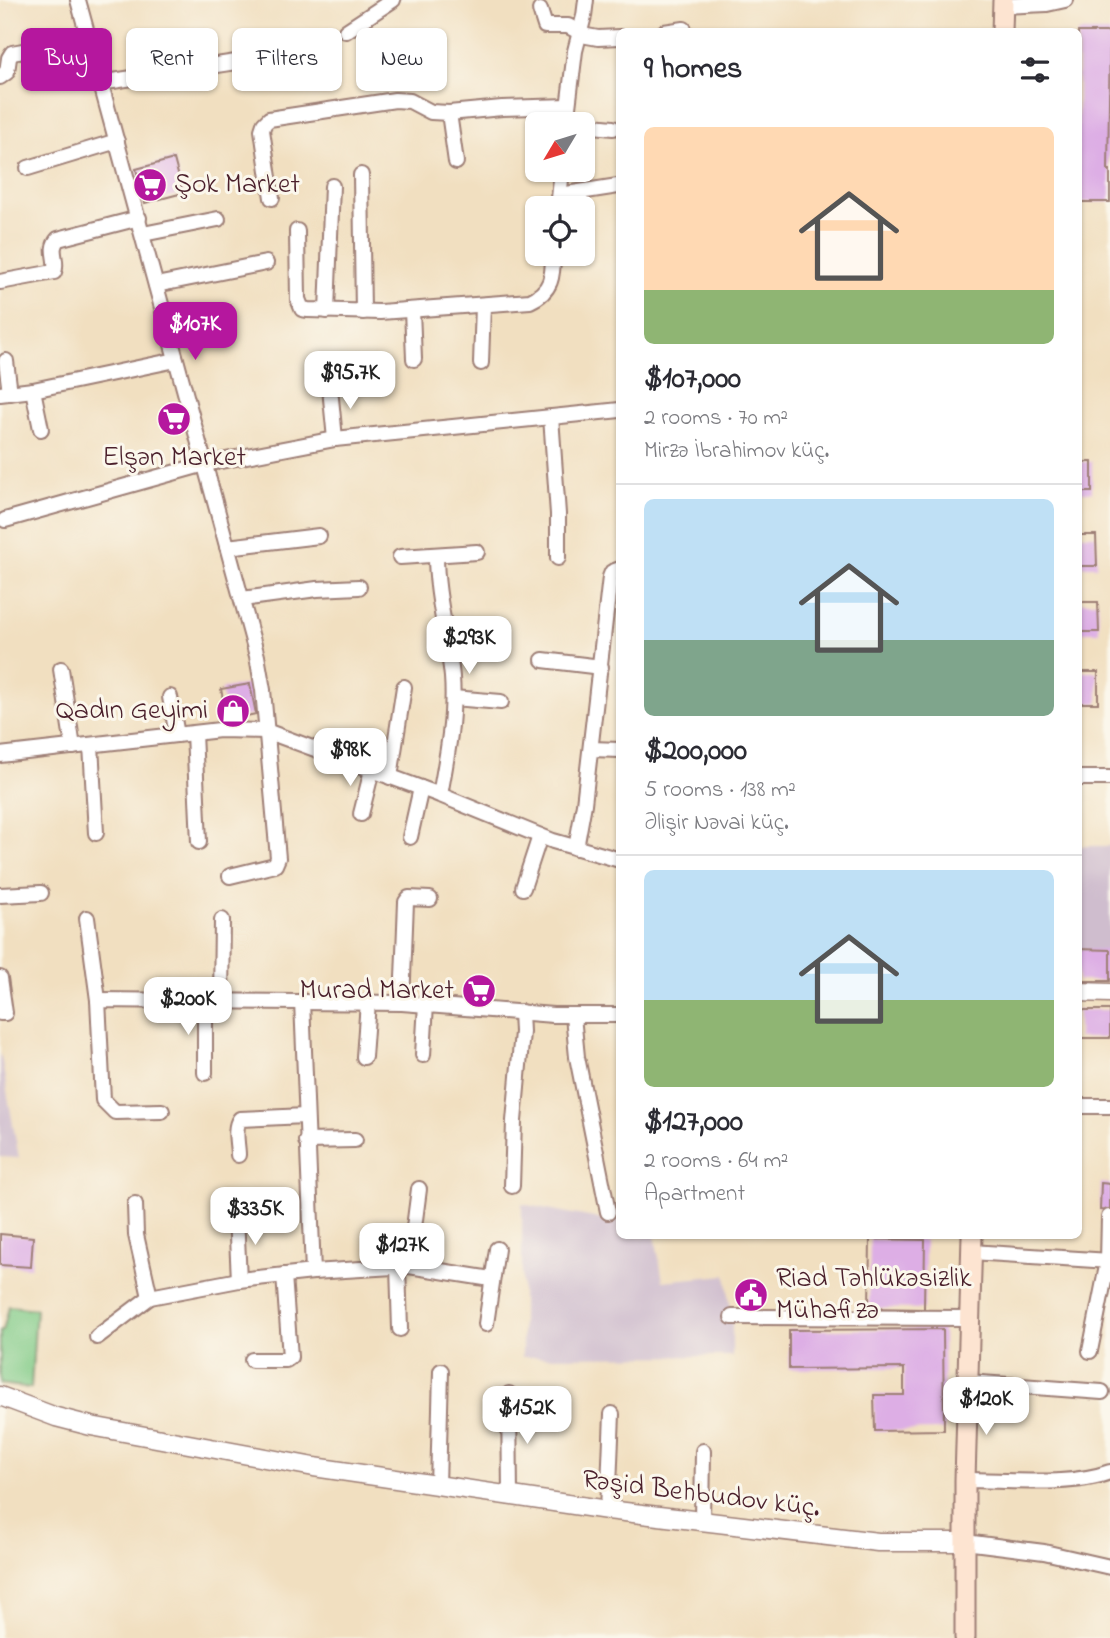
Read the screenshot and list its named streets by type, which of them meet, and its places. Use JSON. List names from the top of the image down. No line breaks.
{"streets":{"street":["Rəşid Behbudov küç."]},"places":{"supermarket":["Şok Market","Elşən Market","Murad Market"],"shop":["Qadın Geyimi"],"public building":["Riad Təhlükəsizlik Mühafizə"]},"north":"bottom left","page":{"chip":["Buy","Rent","Filters","New"],"heading":"9 homes","list":[{"name":"$107,000","note":"2 rooms · 70 m² · Mirzə İbrahimov küç."},{"name":"$200,000","note":"5 rooms · 138 m² · Əlişir Nəvai küç."},{"name":"$127,000","note":"2 rooms · 64 m² · Apartment"}],"price":["$107K","$95.7K","$293K","$98K","$200K","$335K","$127K","$120K","$152K"]}}
